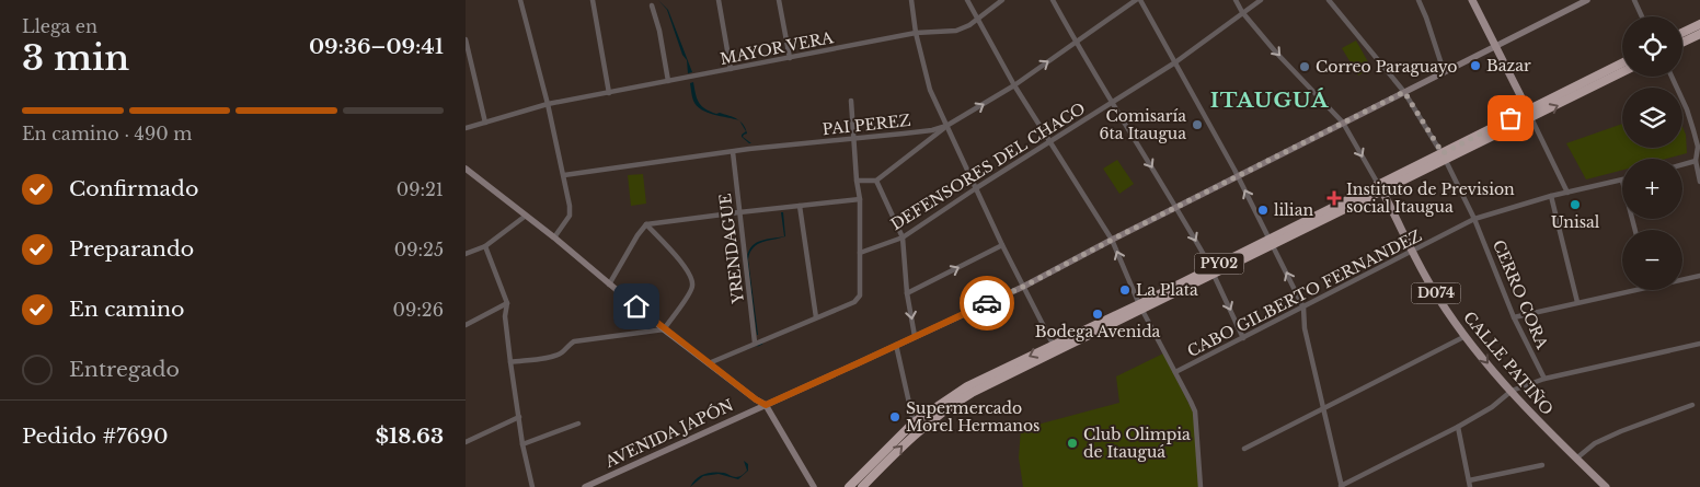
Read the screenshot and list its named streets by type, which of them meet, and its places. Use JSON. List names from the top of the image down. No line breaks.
{"streets":{"highway":["PY02"],"main road":["D074","CALLE PATIÑO"],"street":["MAYOR VERA","PAI PEREZ","DEFENSORES DEL CHACO","YRENDAGUE","CABO GILBERTO FERNANDEZ","CERRO CORA","AVENIDA JAPÓN"]},"crossings":[["PAI PEREZ","YRENDAGUE"],["PY02","CERRO CORA"],["PY02","CALLE PATIÑO"],["CABO GILBERTO FERNANDEZ","CERRO CORA"],["CABO GILBERTO FERNANDEZ","CALLE PATIÑO"],["CERRO CORA","AVENIDA JAPÓN"]],"districts":["ITAUGUÁ"],"places":{"other":["Bazar","Correo Paraguayo","Comisaría 6ta Itaugua","Unisal","lilian","La Plata","Bodega Avenida","Supermercado Morel Hermanos","Club Olimpia de Itauguá"],"health":["Instituto de Prevision social Itaugua"]},"page":{"heading":["3 min","Llega en","09:36–09:41"],"panel":["Pedido #7690","$18.63"],"map_buttons":["+","−"],"bar":"En camino · 490 m","list":[["Confirmado","09:21"],["Preparando","09:25"],["En camino","09:26"],"Entregado"]}}
